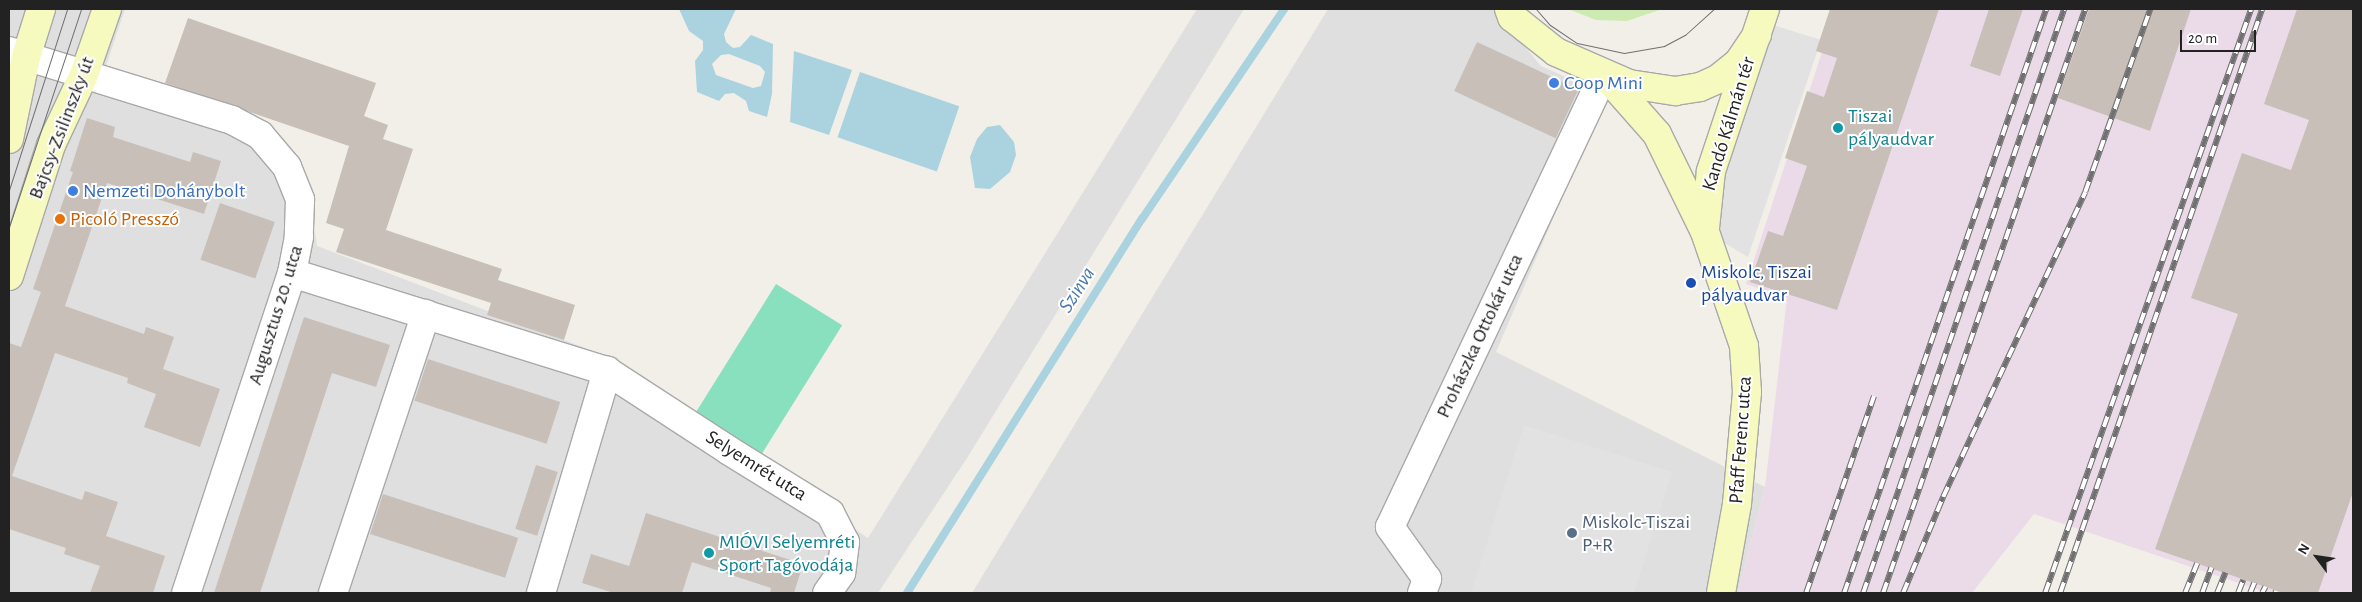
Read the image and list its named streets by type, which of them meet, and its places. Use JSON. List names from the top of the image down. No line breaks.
{"streets":{"street":["Kandó Kálmán tér","Bajcsy-Zsilinszky út","Augusztus 20. utca","Prohászka Ottokár utca","Pfaff Ferenc utca","Selyemrét utca"]},"crossings":[["Kandó Kálmán tér","Prohászka Ottokár utca"],["Kandó Kálmán tér","Pfaff Ferenc utca"],["Bajcsy-Zsilinszky út","Augusztus 20. utca"],["Augusztus 20. utca","Selyemrét utca"]],"water":["Szinva"],"places":["Coop Mini","Tiszai pályaudvar","Nemzeti Dohánybolt","Picoló Presszó","Miskolc, Tiszai pályaudvar","Miskolc-Tiszai P+R","MIÓVI Selyemréti Sport Tagóvodája"],"scale_bar":"20 m","north":"top left"}
